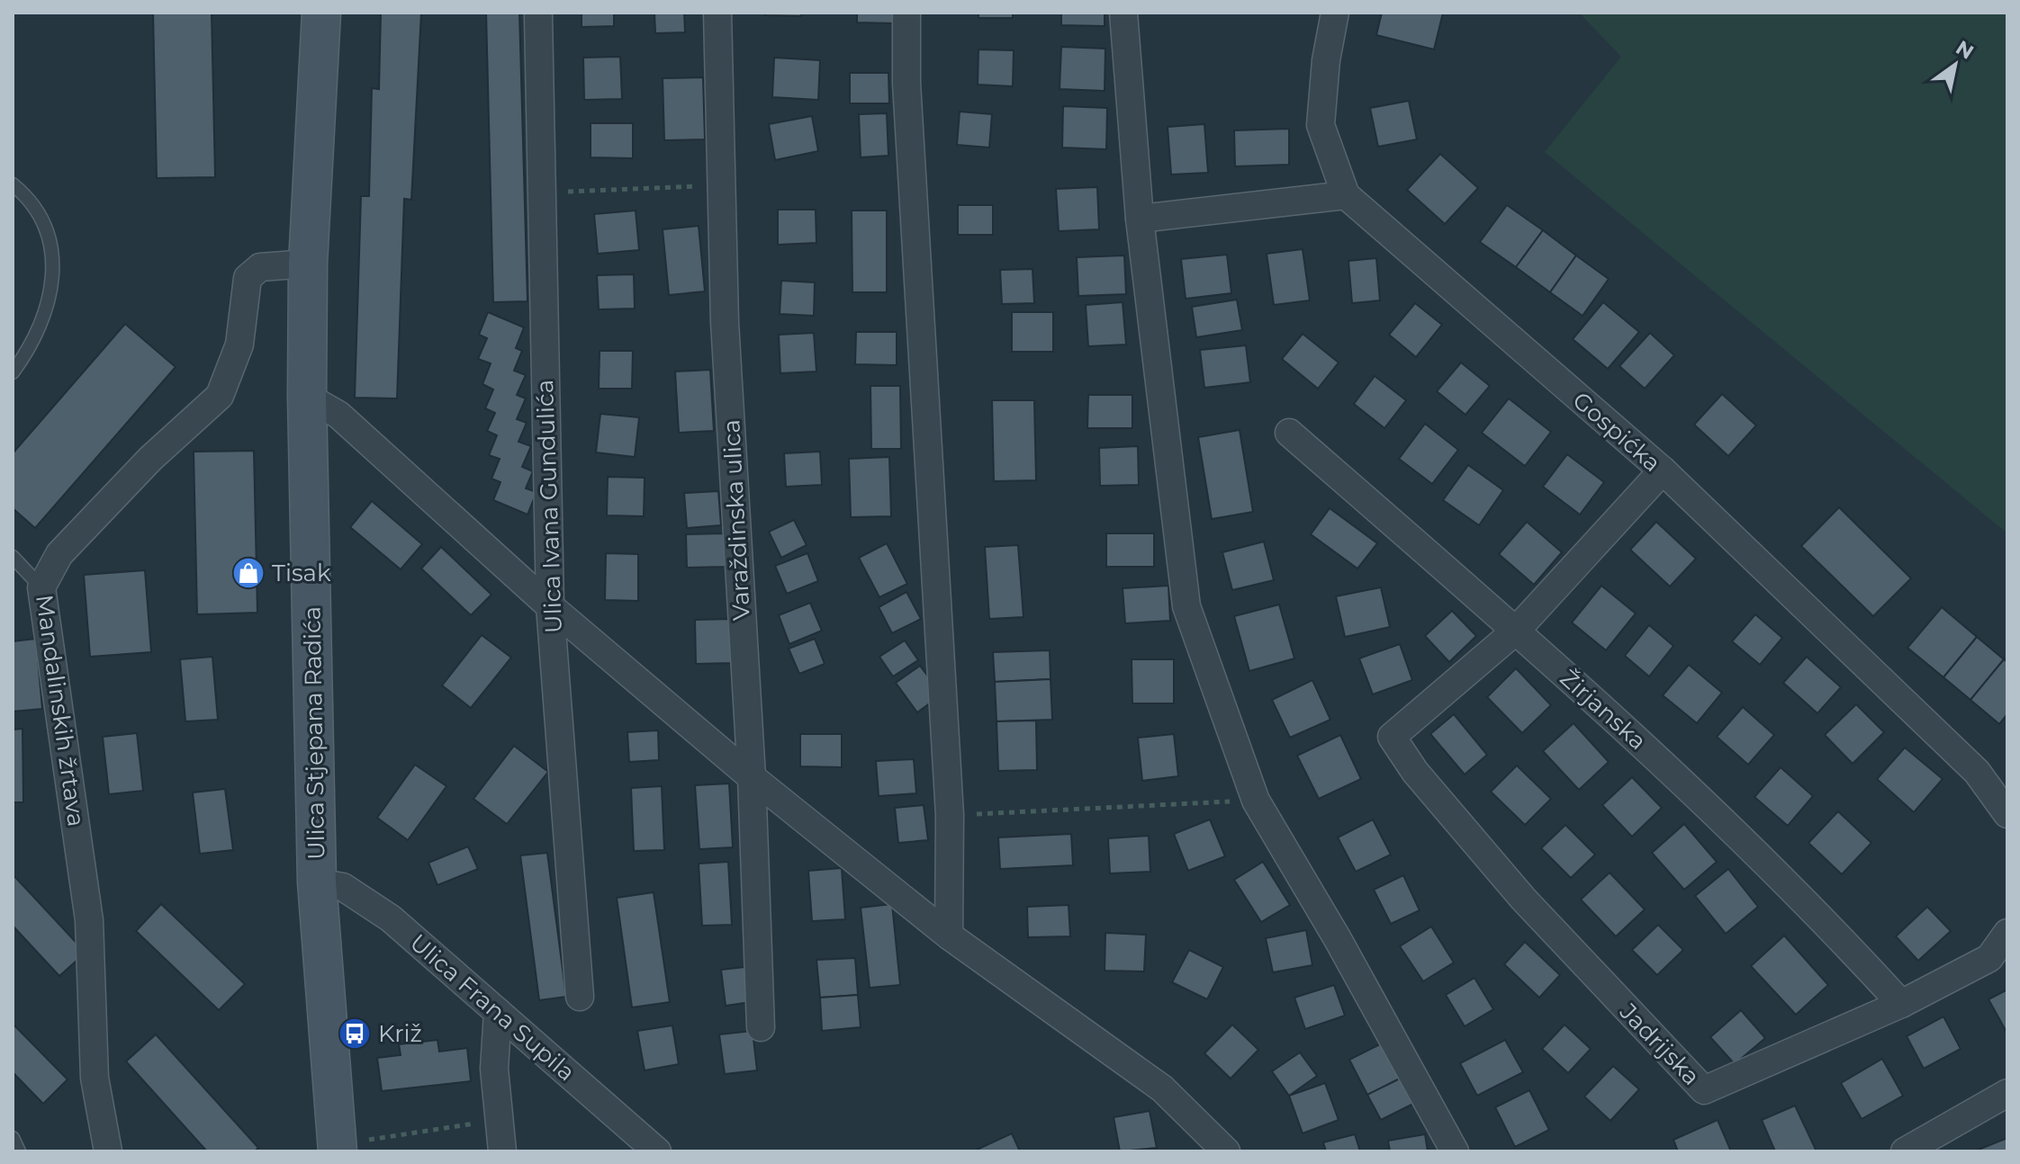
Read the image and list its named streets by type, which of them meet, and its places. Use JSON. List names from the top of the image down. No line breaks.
{"streets":{"main road":["Ulica Stjepana Radića"],"street":["Gospićka","Ulica Ivana Gundulića","Varaždinska ulica","Žirjanska","Mandalinskih žrtava","Ulica Frana Supila","Jadrijska"]},"crossings":[["Žirjanska","Jadrijska"],["Mandalinskih žrtava","Ulica Stjepana Radića"],["Ulica Stjepana Radića","Ulica Frana Supila"]],"places":{"shop":["Tisak"],"bus stop":["Križ"]},"north":"top right"}
